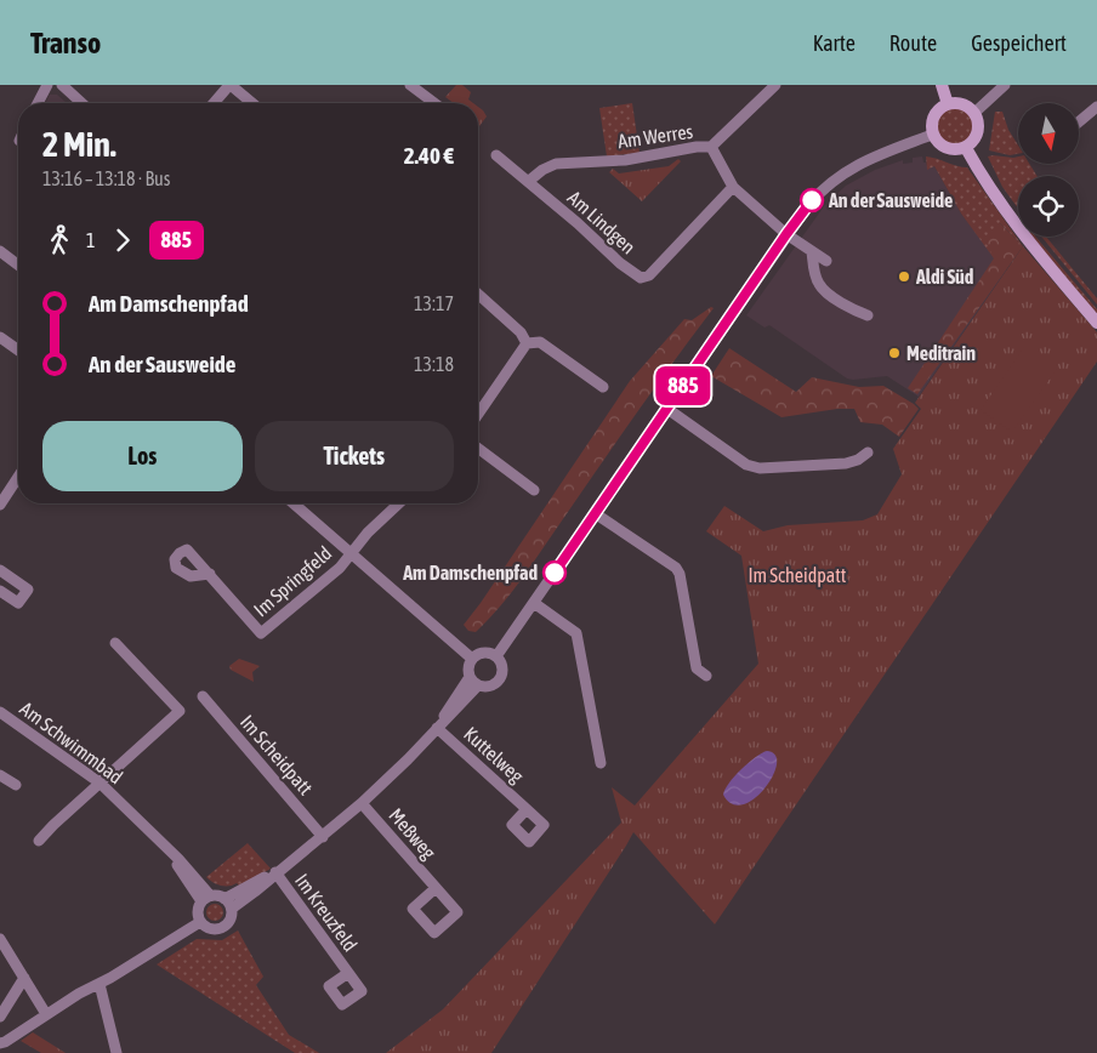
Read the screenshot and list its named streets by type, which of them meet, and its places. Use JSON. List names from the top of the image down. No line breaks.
{"streets":{"street":["Am Werres","Am Lindgen","Im Springfeld","Am Schwimmbad","Im Scheidpatt","Kuttelweg","Meßweg","Im Kreuzfeld"]},"crossings":[["Am Werres","Am Lindgen"]],"parks":["Im Scheidpatt"],"places":["An der Sausweide","Aldi Süd","Meditrain","Am Damschenpfad"],"lines":["bus line 885"],"north":"bottom","page":{"header":"Transo","nav":["Karte","Route","Gespeichert"],"on_map":"885","heading":["2 Min.","13:16 – 13:18 · Bus","2.40 €"],"legs":["1","885"],"list":[{"name":"Am Damschenpfad","value":"13:17"},{"name":"An der Sausweide","value":"13:18"}],"buttons":["Los","Tickets"]}}
